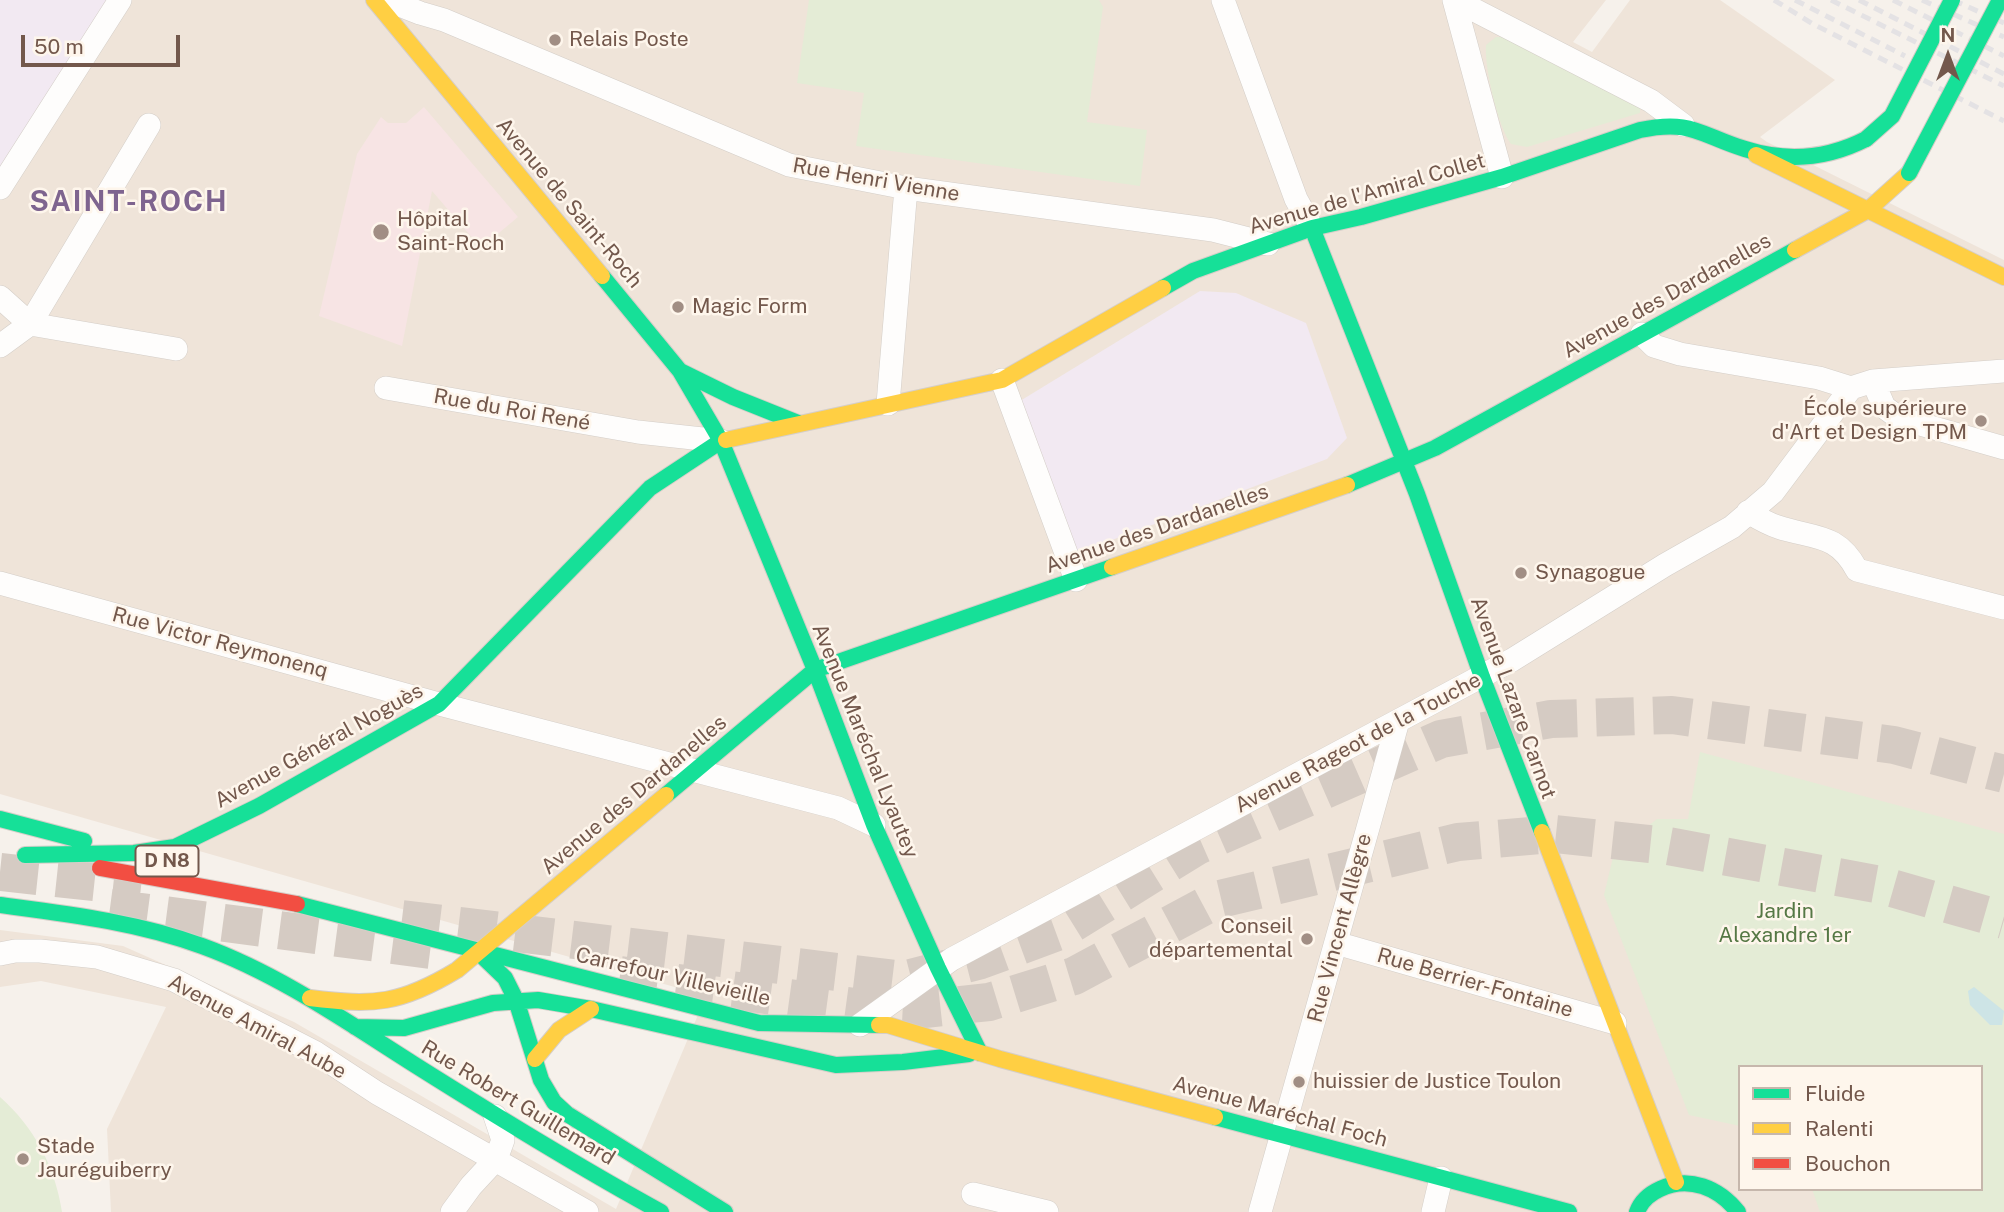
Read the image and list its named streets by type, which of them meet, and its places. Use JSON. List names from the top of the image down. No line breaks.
{"streets":{"main road":["Avenue de l'Amiral Collet","Avenue de Saint-Roch","Avenue des Dardanelles","Avenue Lazare Carnot","Avenue Maréchal Lyautey","Avenue Général Noguès","D N8","Carrefour Villevieille","Rue Robert Guillemard","Avenue Maréchal Foch"],"street":["Rue Henri Vienne","Rue du Roi René","Rue Victor Reymonenq","Avenue Rageot de la Touche","Rue Vincent Allègre","Rue Berrier-Fontaine","Avenue Amiral Aube"]},"crossings":[["Rue Henri Vienne","Avenue de l'Amiral Collet"],["Avenue de l'Amiral Collet","Avenue de Saint-Roch"],["Avenue de l'Amiral Collet","Rue du Roi René"],["Avenue de l'Amiral Collet","Avenue Lazare Carnot"],["Avenue de l'Amiral Collet","Avenue Maréchal Lyautey"],["Avenue de l'Amiral Collet","Avenue Général Noguès"],["Avenue de Saint-Roch","Rue du Roi René"],["Avenue de Saint-Roch","Avenue Maréchal Lyautey"],["Avenue de Saint-Roch","Avenue Général Noguès"],["Avenue des Dardanelles","Rue Victor Reymonenq"],["Avenue des Dardanelles","Avenue Lazare Carnot"],["Avenue des Dardanelles","Avenue Maréchal Lyautey"],["Avenue des Dardanelles","Carrefour Villevieille"],["Rue du Roi René","Avenue Maréchal Lyautey"],["Rue du Roi René","Avenue Général Noguès"],["Rue Victor Reymonenq","Avenue Maréchal Lyautey"],["Rue Victor Reymonenq","Avenue Général Noguès"],["Avenue Lazare Carnot","Avenue Rageot de la Touche"],["Avenue Lazare Carnot","Rue Berrier-Fontaine"],["Avenue Maréchal Lyautey","Avenue Rageot de la Touche"],["Avenue Maréchal Lyautey","Avenue Général Noguès"],["Avenue Maréchal Lyautey","Carrefour Villevieille"],["Avenue Maréchal Lyautey","Avenue Maréchal Foch"],["Avenue Rageot de la Touche","Rue Vincent Allègre"],["Avenue Rageot de la Touche","Carrefour Villevieille"],["Avenue Général Noguès","D N8"],["D N8","Carrefour Villevieille"],["Rue Vincent Allègre","Rue Berrier-Fontaine"],["Rue Vincent Allègre","Avenue Maréchal Foch"],["Carrefour Villevieille","Avenue Maréchal Foch"]],"districts":["SAINT-ROCH"],"parks":["Jardin Alexandre 1er"],"places":["Relais Poste","Hôpital Saint-Roch","Magic Form","École supérieure d'Art et Design TPM","Synagogue","Conseil départemental","huissier de Justice Toulon","Stade Jauréguiberry"],"legend":["Fluide","Ralenti","Bouchon"],"scale_bar":"50 m","north":"top"}
